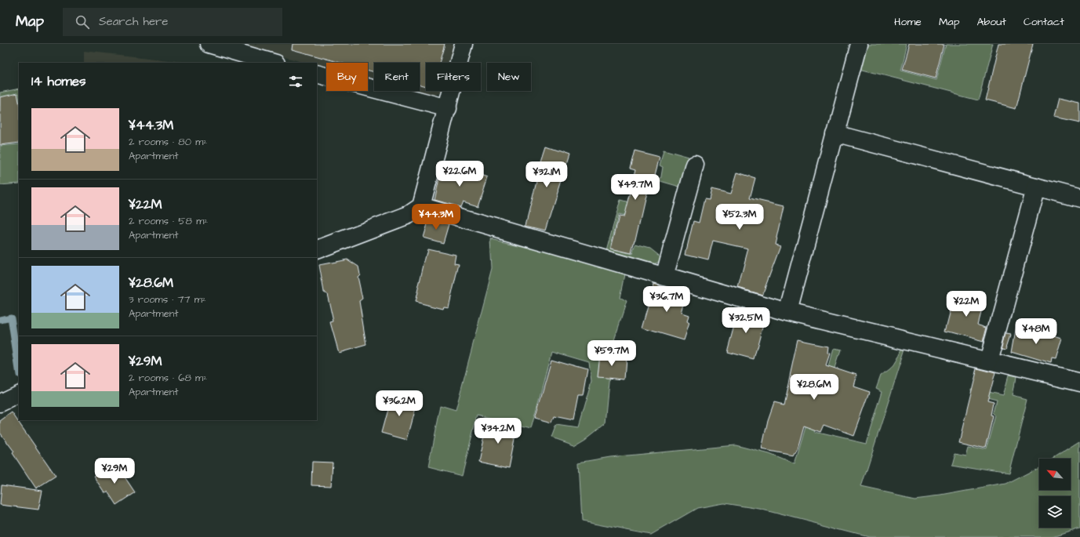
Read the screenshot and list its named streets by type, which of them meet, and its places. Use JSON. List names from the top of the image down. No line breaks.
{"north":"top left","page":{"header":"Map","search":"Search here","nav":["Home","Map","About","Contact"],"chip":["Buy","Rent","Filters","New"],"heading":"14 homes","list":[{"name":"¥44.3M","note":"2 rooms · 80 m² · Apartment"},{"name":"¥22M","note":"2 rooms · 58 m² · Apartment"},{"name":"¥28.6M","note":"3 rooms · 77 m² · Apartment"},{"name":"¥29M","note":"2 rooms · 68 m² · Apartment"}],"price":["¥22.6M","¥32.1M","¥49.7M","¥44.3M","¥52.3M","¥36.7M","¥22M","¥32.5M","¥48M","¥59.7M","¥28.6M","¥36.2M","¥34.2M","¥29M"]}}
